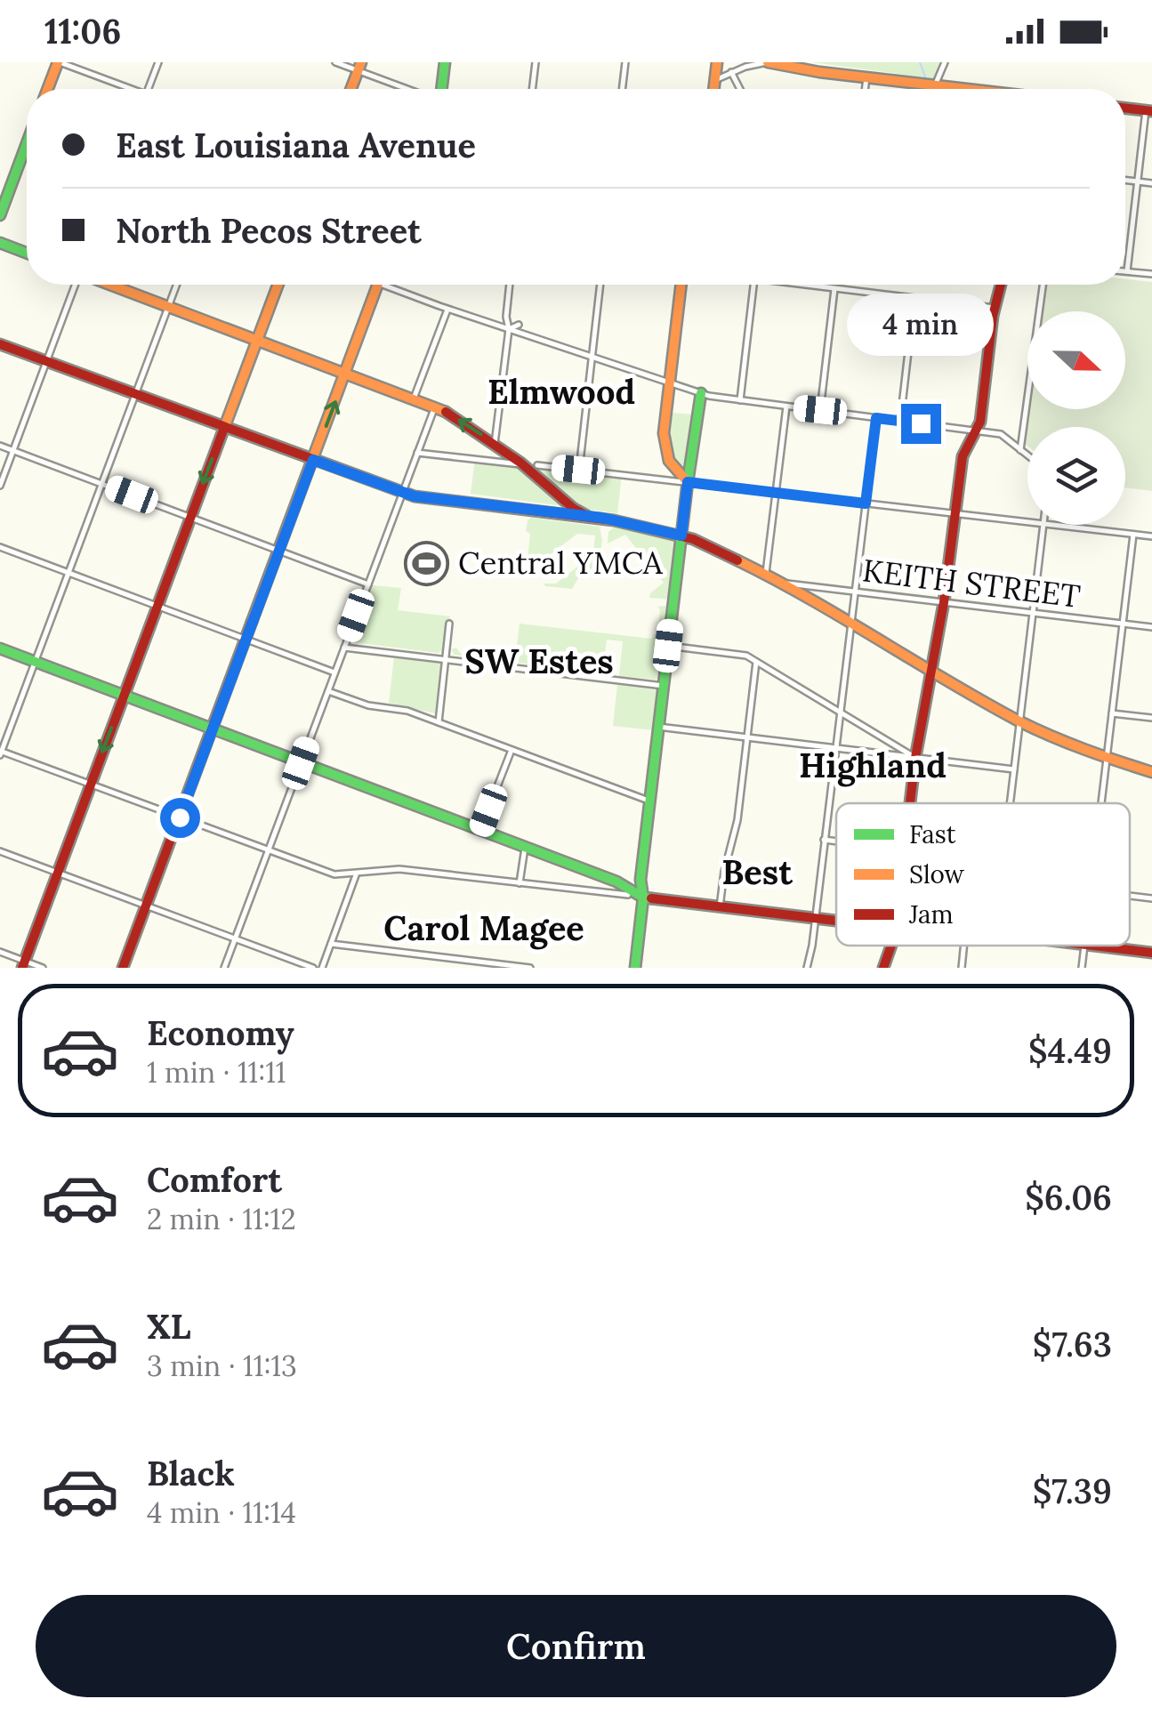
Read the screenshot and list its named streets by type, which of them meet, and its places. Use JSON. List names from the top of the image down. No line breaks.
{"streets":{"street":["KEITH STREET"]},"districts":["Elmwood","SW Estes","Highland","Best","Carol Magee"],"places":{"sports":["Central YMCA"]},"legend":["Fast","Slow","Jam"],"north":"right","page":{"status":"11:06","banner":["East Louisiana Avenue","North Pecos Street"],"bubble":"4 min","list":[{"name":"Economy","note":"1 min · 11:11","value":"$4.49"},{"name":"Comfort","note":"2 min · 11:12","value":"$6.06"},{"name":"XL","note":"3 min · 11:13","value":"$7.63"},{"name":"Black","note":"4 min · 11:14","value":"$7.39"}],"buttons":"Confirm"}}
